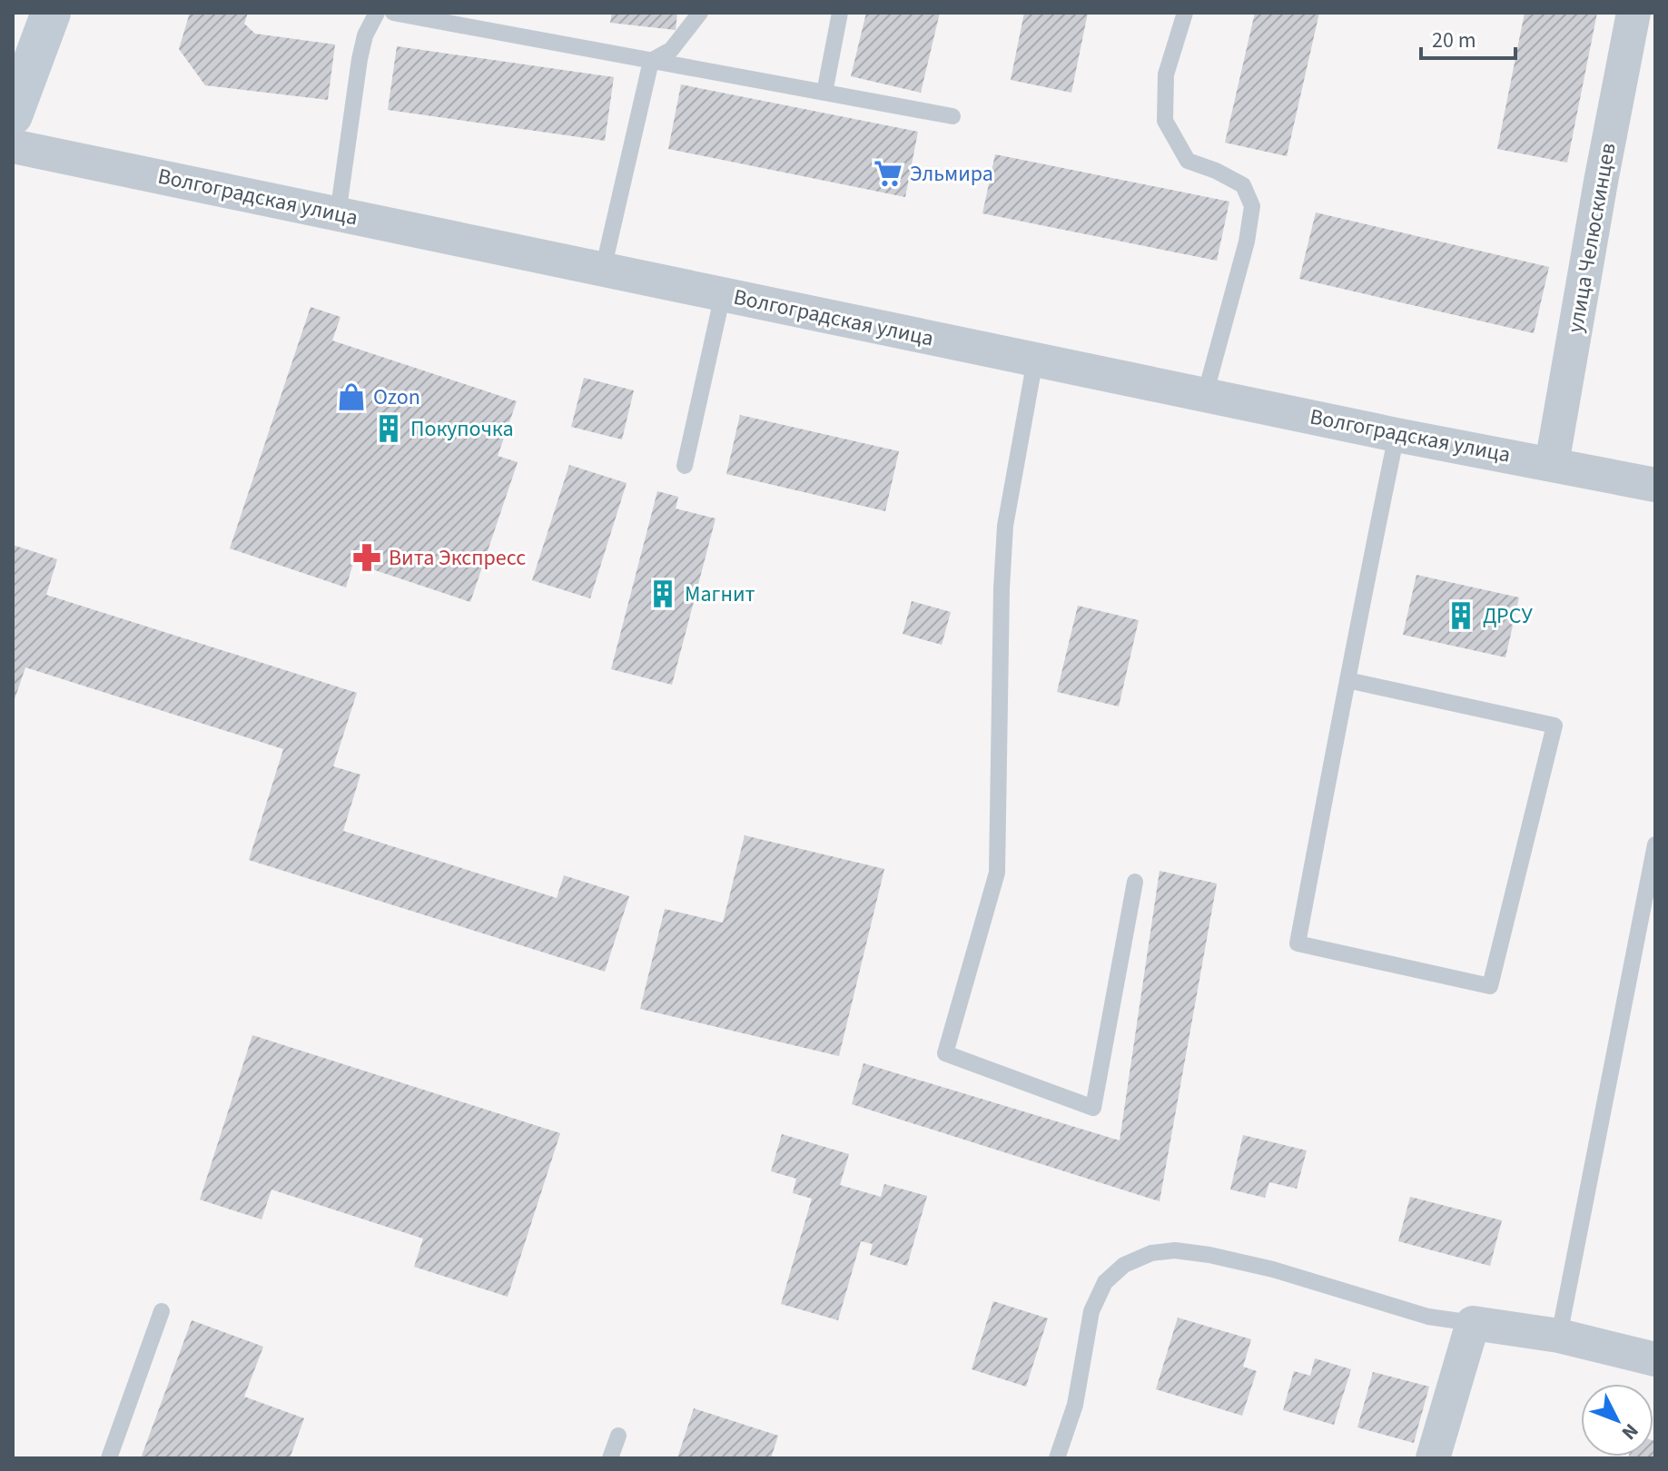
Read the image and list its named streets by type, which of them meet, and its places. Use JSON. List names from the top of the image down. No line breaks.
{"streets":{"street":["Волгоградская улица","улица Челюскинцев"]},"crossings":[["Волгоградская улица","улица Челюскинцев"]],"places":{"supermarket":["Эльмира"],"shop":["Ozon"],"building":["Покупочка","Магнит","ДРСУ"],"pharmacy":["Вита Экспресс"]},"scale_bar":"20 m","north":"bottom right"}
